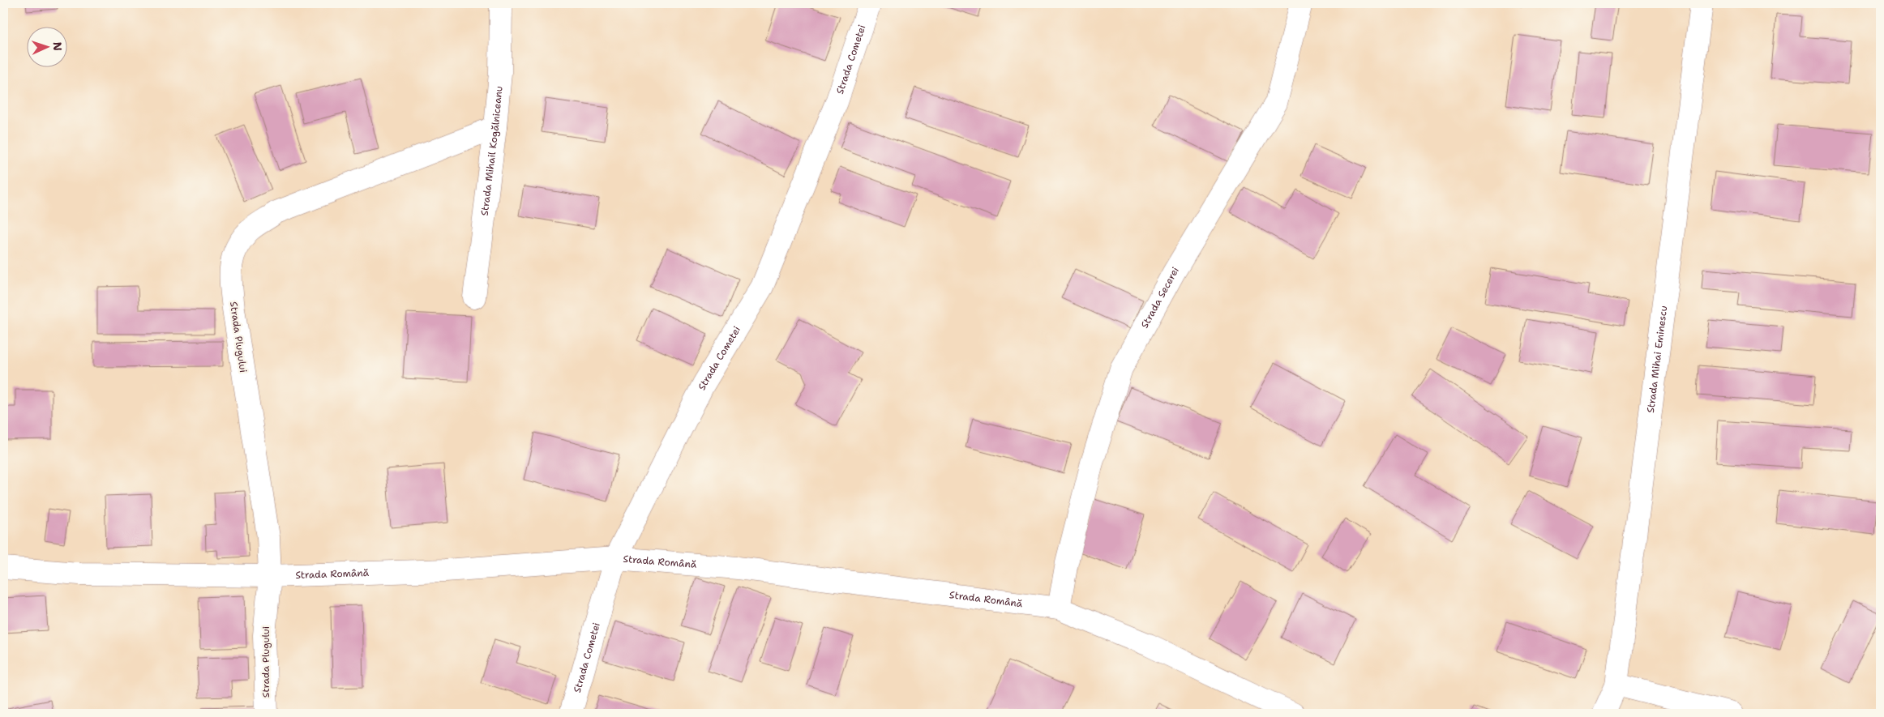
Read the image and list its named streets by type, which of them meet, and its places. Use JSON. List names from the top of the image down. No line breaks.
{"streets":{"street":["Strada Cometei","Strada Mihail Kogălniceanu","Strada Secerei","Strada Plugului","Strada Mihai Eminescu","Strada Română"]},"crossings":[["Strada Cometei","Strada Română"],["Strada Mihail Kogălniceanu","Strada Plugului"],["Strada Secerei","Strada Română"],["Strada Plugului","Strada Română"]],"north":"right"}
